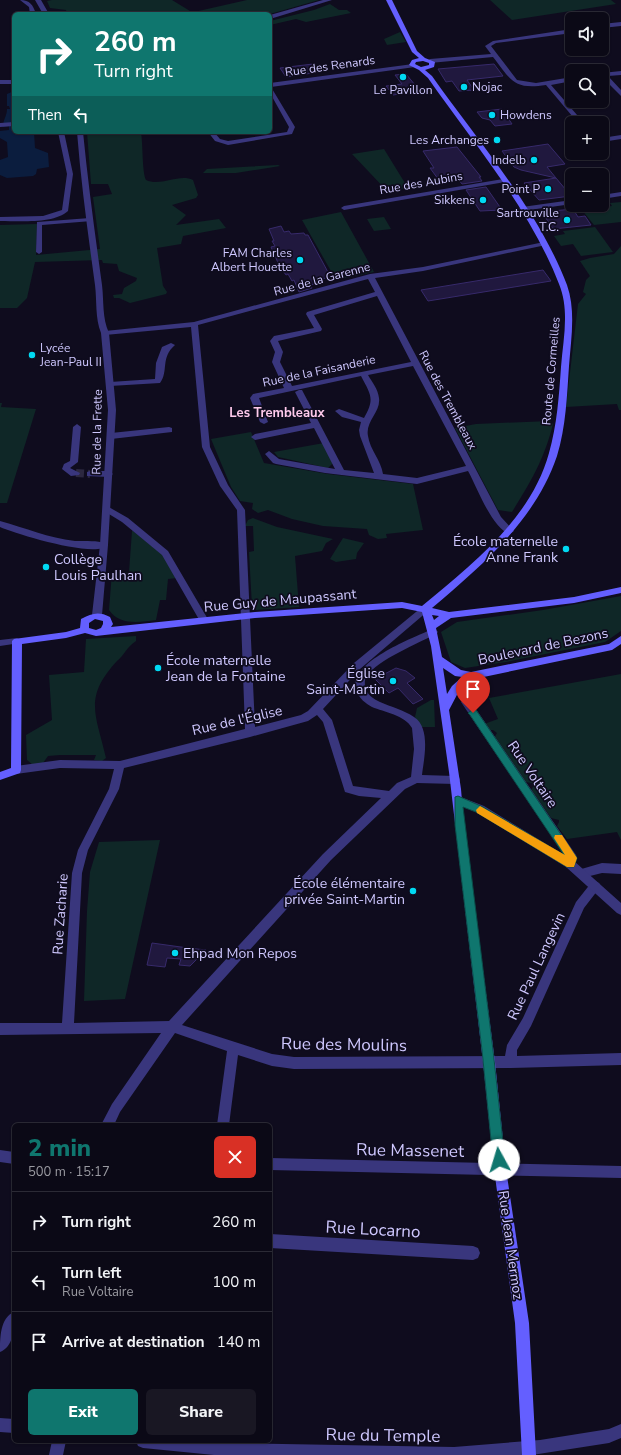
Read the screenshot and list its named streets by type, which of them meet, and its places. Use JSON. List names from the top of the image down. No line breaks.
{"streets":{"main road":["Route de Cormeilles","Rue Guy de Maupassant","Boulevard de Bezons","Rue Jean Mermoz"],"street":["Rue des Renards","Rue des Aubins","Rue de la Garenne","Rue de la Faisanderie","Rue des Trembleaux","Rue de la Frette","Rue de l'Église","Rue Voltaire","Rue Zacharie","Rue Paul Langevin","Rue des Moulins","Rue Massenet","Rue Locarno","Rue du Temple"]},"crossings":[["Rue des Aubins","Route de Cormeilles"],["Rue de la Garenne","Route de Cormeilles"],["Rue de la Garenne","Rue des Trembleaux"],["Rue de la Garenne","Rue de la Frette"],["Rue de la Faisanderie","Rue des Trembleaux"],["Route de Cormeilles","Rue des Trembleaux"],["Route de Cormeilles","Rue Guy de Maupassant"],["Route de Cormeilles","Rue de l'Église"],["Route de Cormeilles","Rue Jean Mermoz"],["Rue de la Frette","Rue Guy de Maupassant"],["Rue Guy de Maupassant","Rue de l'Église"],["Rue Guy de Maupassant","Rue Jean Mermoz"],["Boulevard de Bezons","Rue Jean Mermoz"],["Rue de l'Église","Rue Zacharie"],["Rue de l'Église","Rue Jean Mermoz"],["Rue Zacharie","Rue des Moulins"],["Rue Paul Langevin","Rue des Moulins"],["Rue des Moulins","Rue Jean Mermoz"],["Rue Massenet","Rue Jean Mermoz"],["Rue Jean Mermoz","Rue du Temple"]],"districts":["Les Trembleaux"],"places":["Le Pavillon","Nojac","Howdens","Les Archanges","Indelb","Point P","Sikkens","Sartrouville T.C.","FAM Charles Albert Houette","Lycée Jean-Paul II","École maternelle Anne Frank","Collège Louis Paulhan","École maternelle Jean de la Fontaine","Église Saint-Martin","École élémentaire privée Saint-Martin","Ehpad Mon Repos"],"page":{"map_buttons":["+","−"],"turn":["260 m","Turn right"],"then":"Then","heading":["2 min","500 m · 15:17"],"list":[{"name":"Turn right","value":"260 m"},{"name":"Turn left","note":"Rue Voltaire","value":"100 m"},{"name":"Arrive at destination","value":"140 m"}],"buttons":["Exit","Share"]}}
